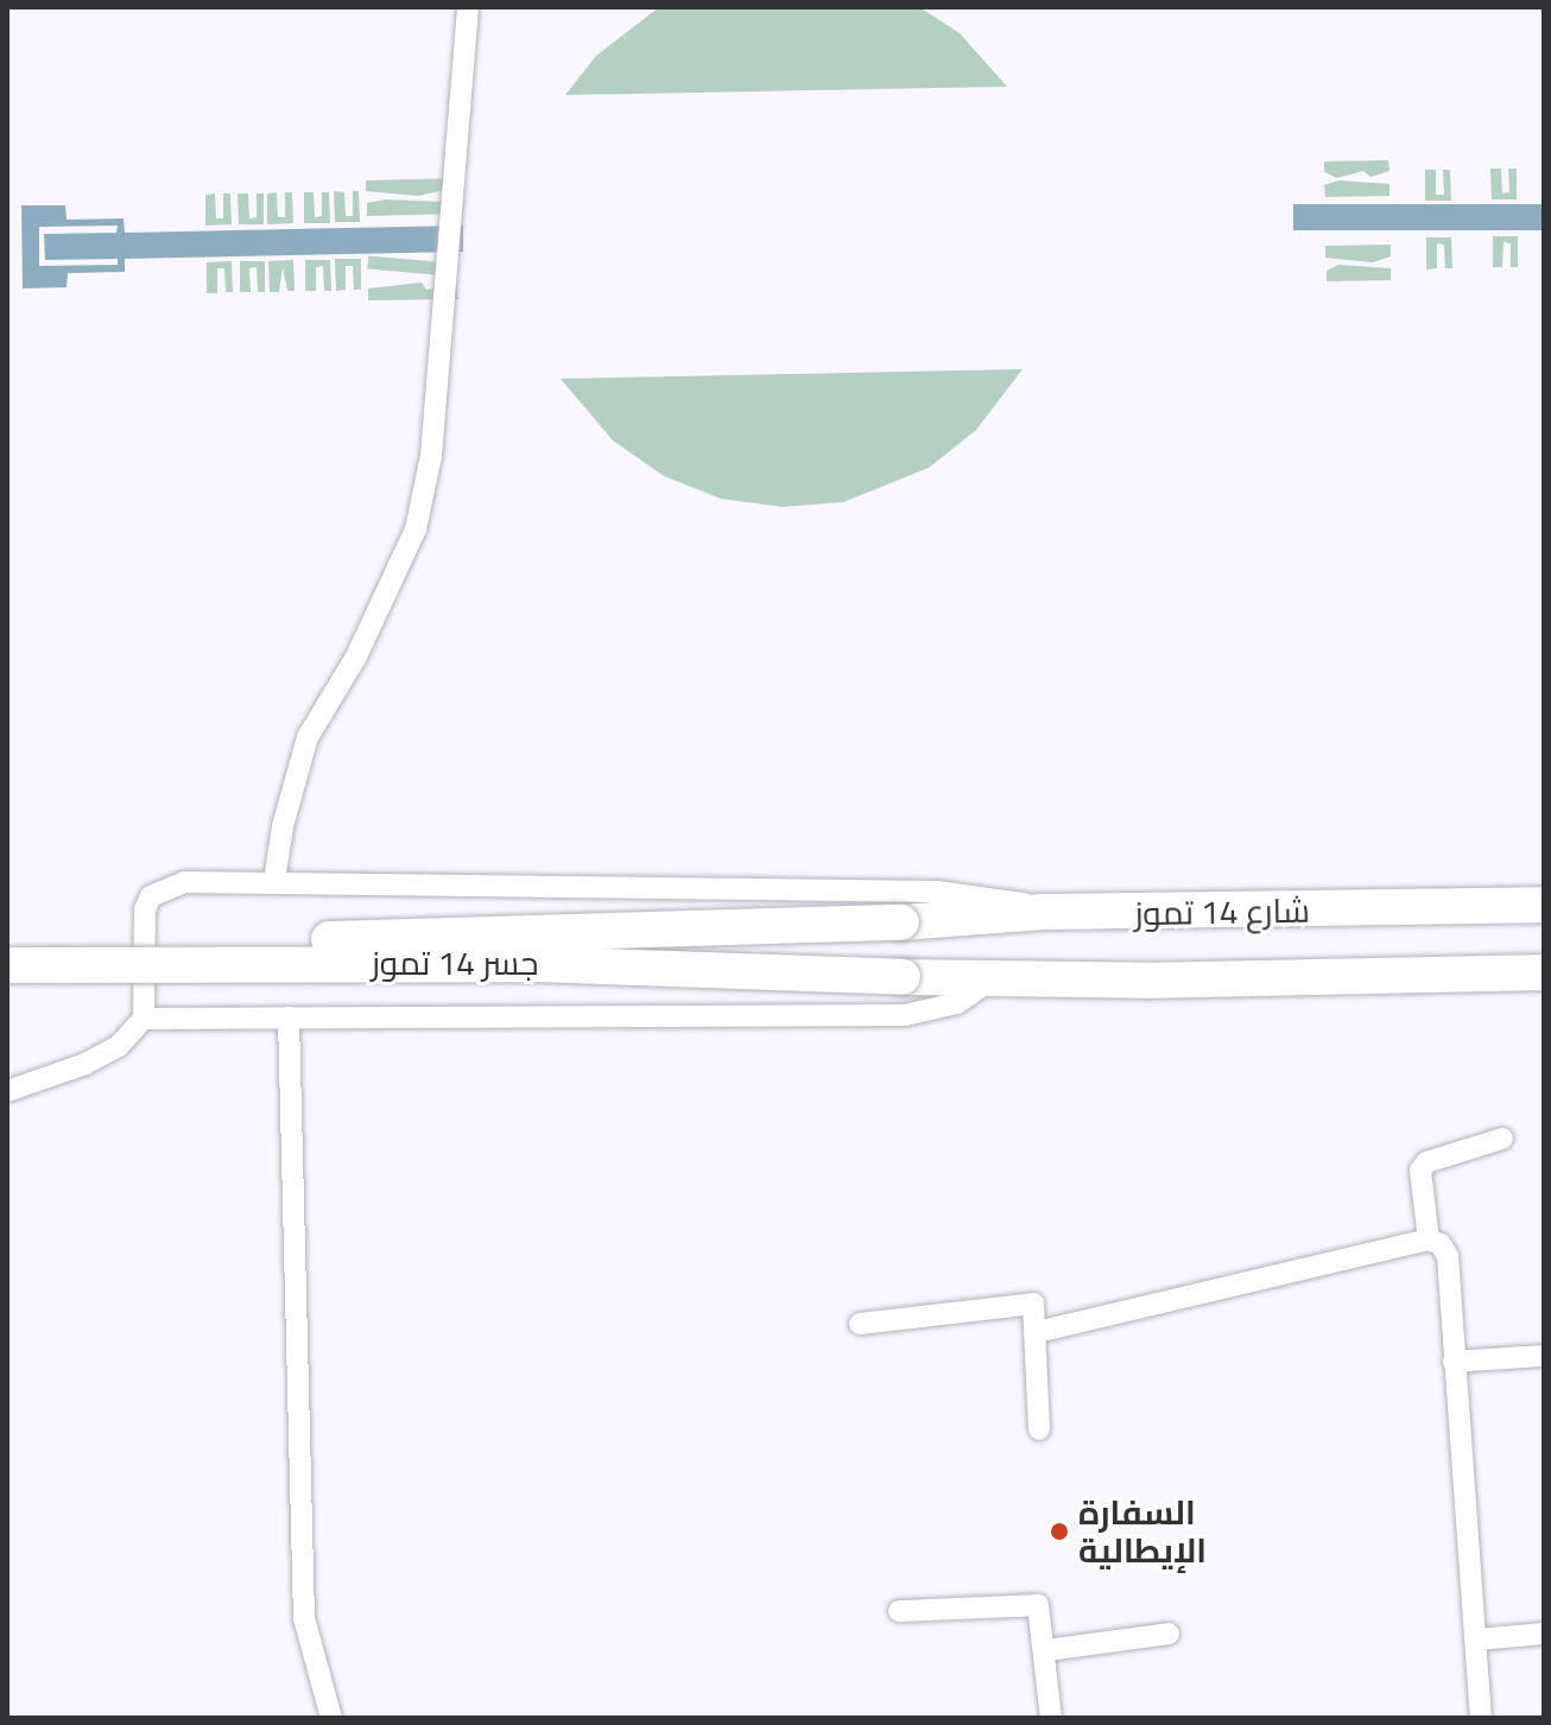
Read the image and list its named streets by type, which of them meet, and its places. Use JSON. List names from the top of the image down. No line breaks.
{"streets":{"main road":["شارع 14 تموز","جسر 14 تموز"]},"crossings":[["شارع 14 تموز","جسر 14 تموز"]],"places":["السفارة الإيطالية"]}
